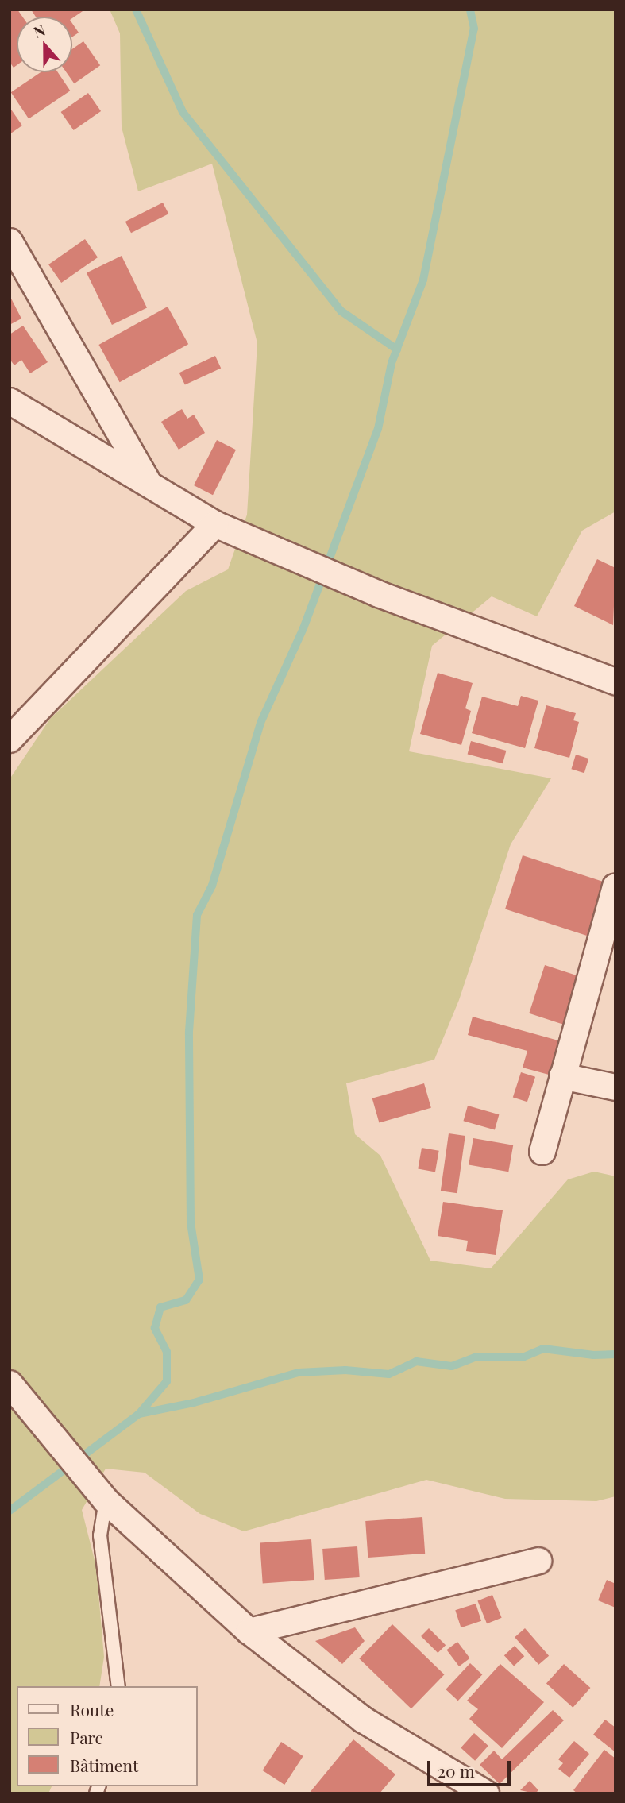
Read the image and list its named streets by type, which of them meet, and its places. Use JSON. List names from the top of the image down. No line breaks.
{"legend":["Route","Parc","Bâtiment"],"scale_bar":"20 m","north":"top"}
